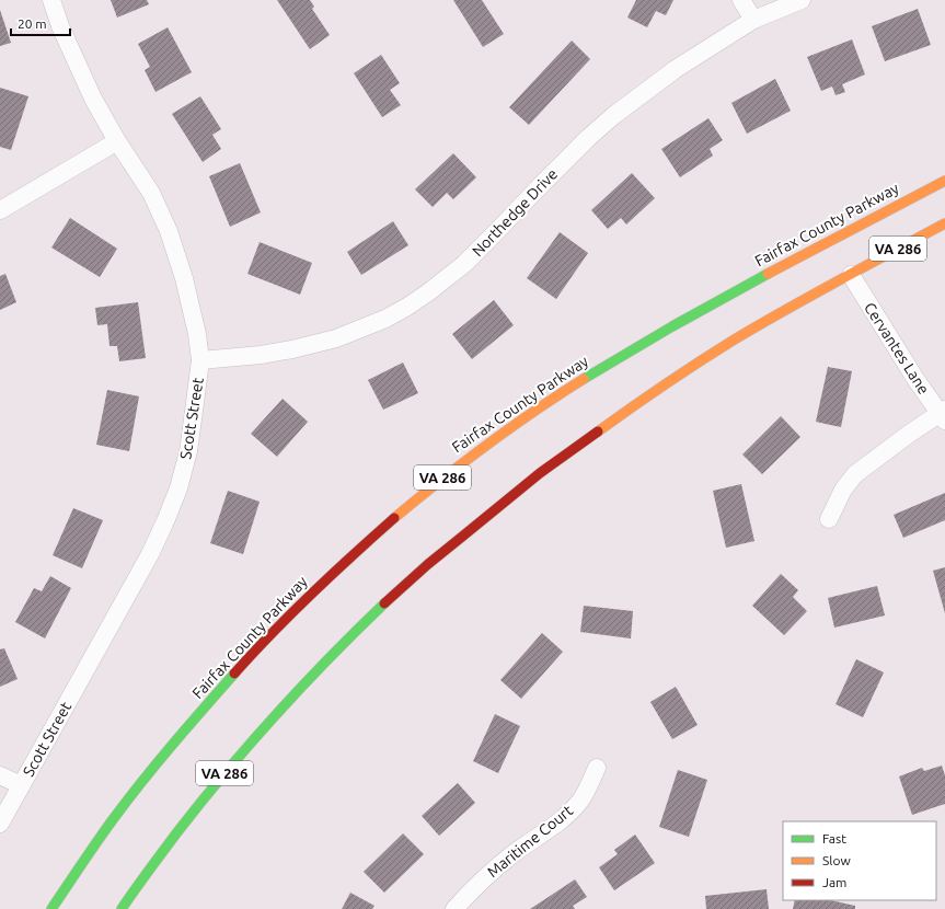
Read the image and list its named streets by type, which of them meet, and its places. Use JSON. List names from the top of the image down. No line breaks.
{"streets":{"highway":["Fairfax County Parkway","VA 286"],"street":["Northedge Drive","Cervantes Lane","Scott Street","Maritime Court"]},"crossings":[["Northedge Drive","Scott Street"],["VA 286","Cervantes Lane"]],"legend":["Fast","Slow","Jam"],"scale_bar":"20 m"}
